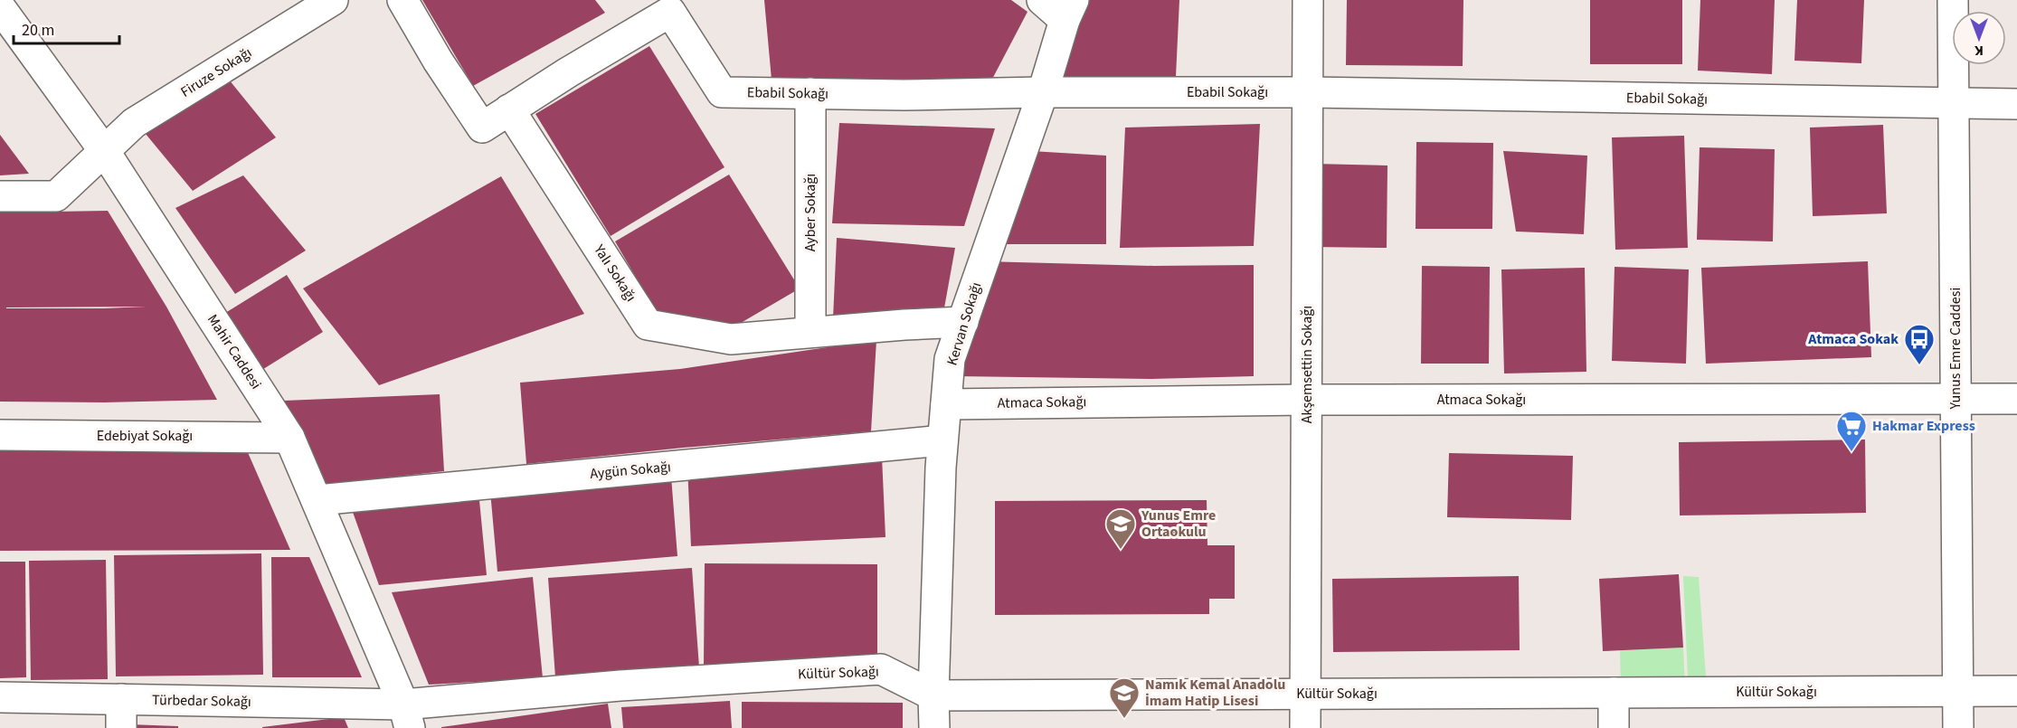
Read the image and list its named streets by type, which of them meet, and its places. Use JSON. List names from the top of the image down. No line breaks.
{"streets":{"street":["Firuze Sokağı","Ebabil Sokağı","Ayber Sokağı","Yalı Sokağı","Kervan Sokağı","Yunus Emre Caddesi","Mahir Caddesi","Akşemsettin Sokağı","Atmaca Sokağı","Edebiyat Sokağı","Aygün Sokağı","Kültür Sokağı","Türbedar Sokağı"]},"crossings":[["Firuze Sokağı","Mahir Caddesi"],["Ebabil Sokağı","Ayber Sokağı"],["Ebabil Sokağı","Yalı Sokağı"],["Ebabil Sokağı","Kervan Sokağı"],["Ebabil Sokağı","Yunus Emre Caddesi"],["Ebabil Sokağı","Akşemsettin Sokağı"],["Ayber Sokağı","Yalı Sokağı"],["Yalı Sokağı","Kervan Sokağı"],["Kervan Sokağı","Atmaca Sokağı"],["Kervan Sokağı","Aygün Sokağı"],["Kervan Sokağı","Kültür Sokağı"],["Yunus Emre Caddesi","Atmaca Sokağı"],["Yunus Emre Caddesi","Kültür Sokağı"],["Mahir Caddesi","Edebiyat Sokağı"],["Mahir Caddesi","Aygün Sokağı"],["Mahir Caddesi","Kültür Sokağı"],["Mahir Caddesi","Türbedar Sokağı"],["Akşemsettin Sokağı","Atmaca Sokağı"],["Akşemsettin Sokağı","Kültür Sokağı"],["Kültür Sokağı","Türbedar Sokağı"]],"places":{"bus stop":["Atmaca Sokak"],"supermarket":["Hakmar Express"],"school or university":["Yunus Emre Ortaokulu","Namık Kemal Anadolu İmam Hatip Lisesi"]},"scale_bar":"20 m","north":"bottom"}
